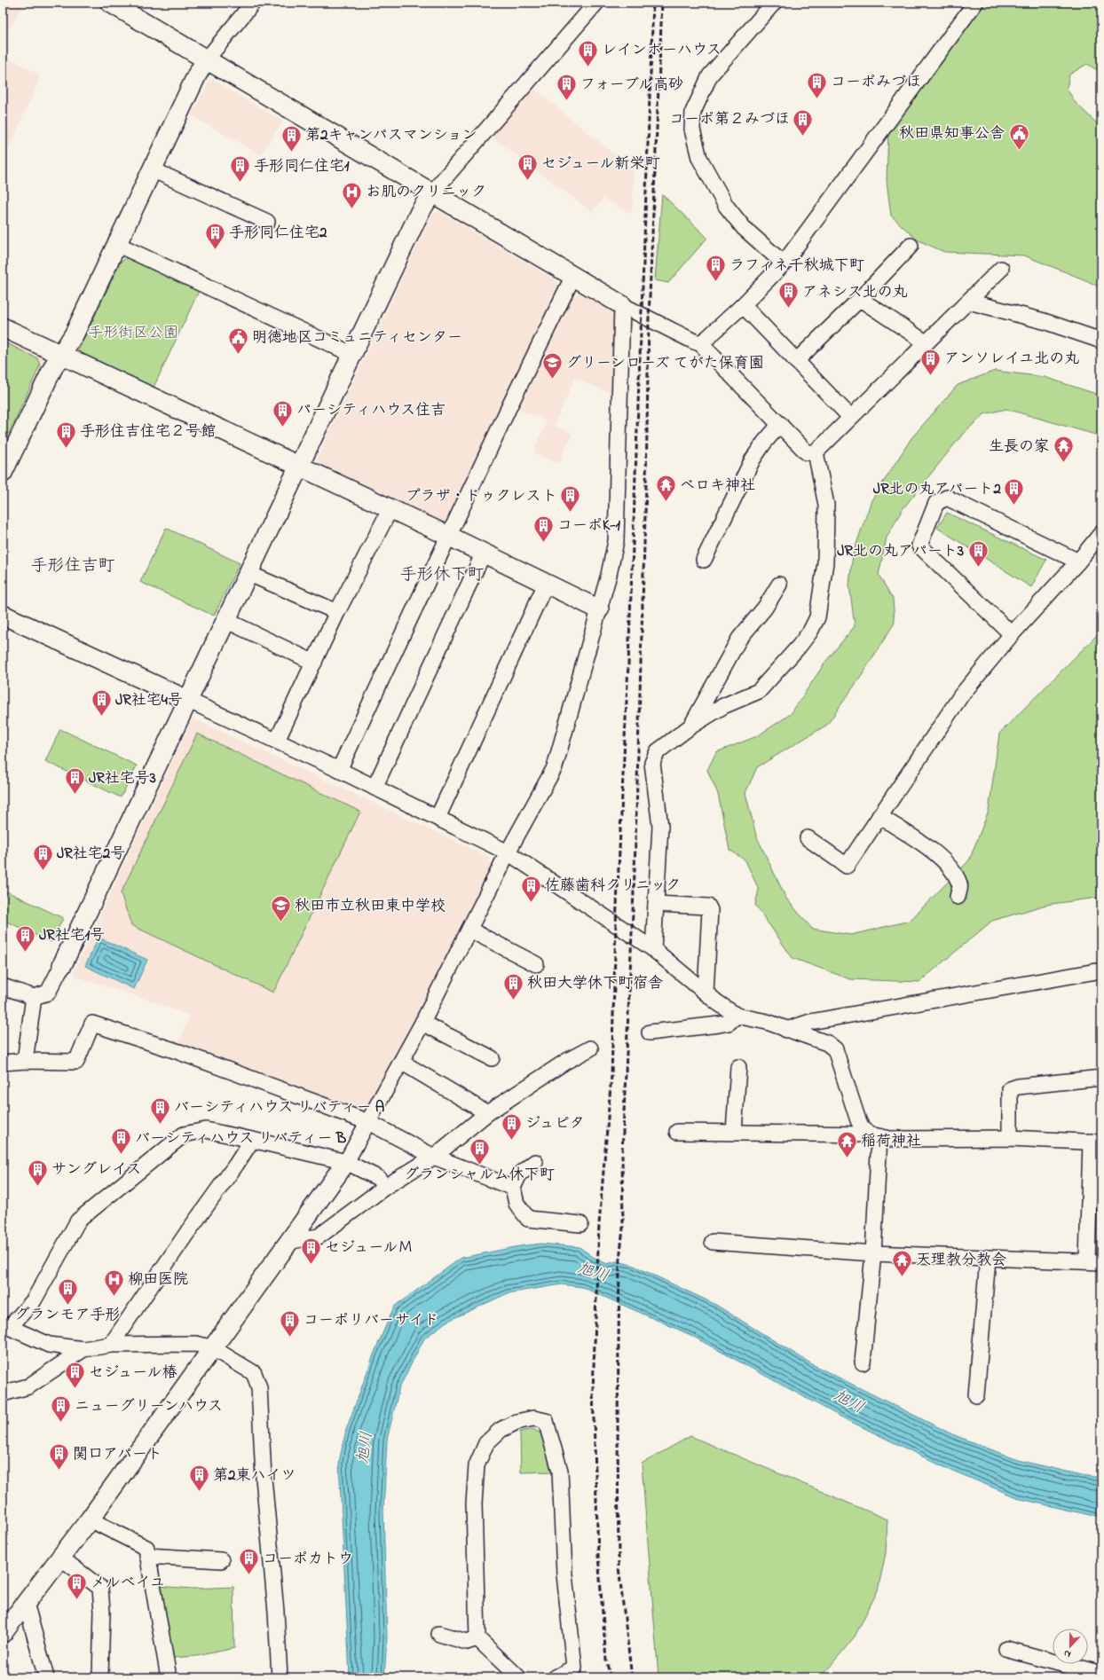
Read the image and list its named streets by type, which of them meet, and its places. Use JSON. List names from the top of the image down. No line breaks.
{"districts":["手形住吉町","手形休下町"],"water":["旭川"],"parks":["手形街区公園"],"places":{"building":["レインボーハウス","コーポみづほ","フォーブル高砂","コーポ第２みづほ","第2キャンパスマンション","セジュール新栄町","手形同仁住宅1","手形同仁住宅2","ラフィネ千秋城下町","アネシス北の丸","アンソレイユ北の丸","パーシティハウス住吉","手形住吉住宅２号館","JR北の丸アパート2","プラザ・ドゥクレスト","コーポK-1","JR北の丸アパート3","JR社宅4号","JR社宅号3","JR社宅2号","佐藤歯科クリニック","JR社宅1号","秋田大学休下町宿舎","バーシティハウス リバティー A","ジュピタ","バーシティハウス リバティー B","グランシャルム休下町","サングレイス","セジュールＭ","グランモア手形","コーポリバーサイド","セジュール椿","ニューグリーンハウス","関口アパート","第2東ハイツ","コーポカトウ","メルベイユ"],"public building":["秋田県知事公舎","明徳地区コミュニティセンター"],"hospital":["お肌のクリニック","柳田医院"],"school or university":["グリーンローズ てがた保育園","秋田市立秋田東中学校"],"temple":["生長の家","ベロキ神社","稲荷神社","天理教分教会"]},"north":"bottom"}
